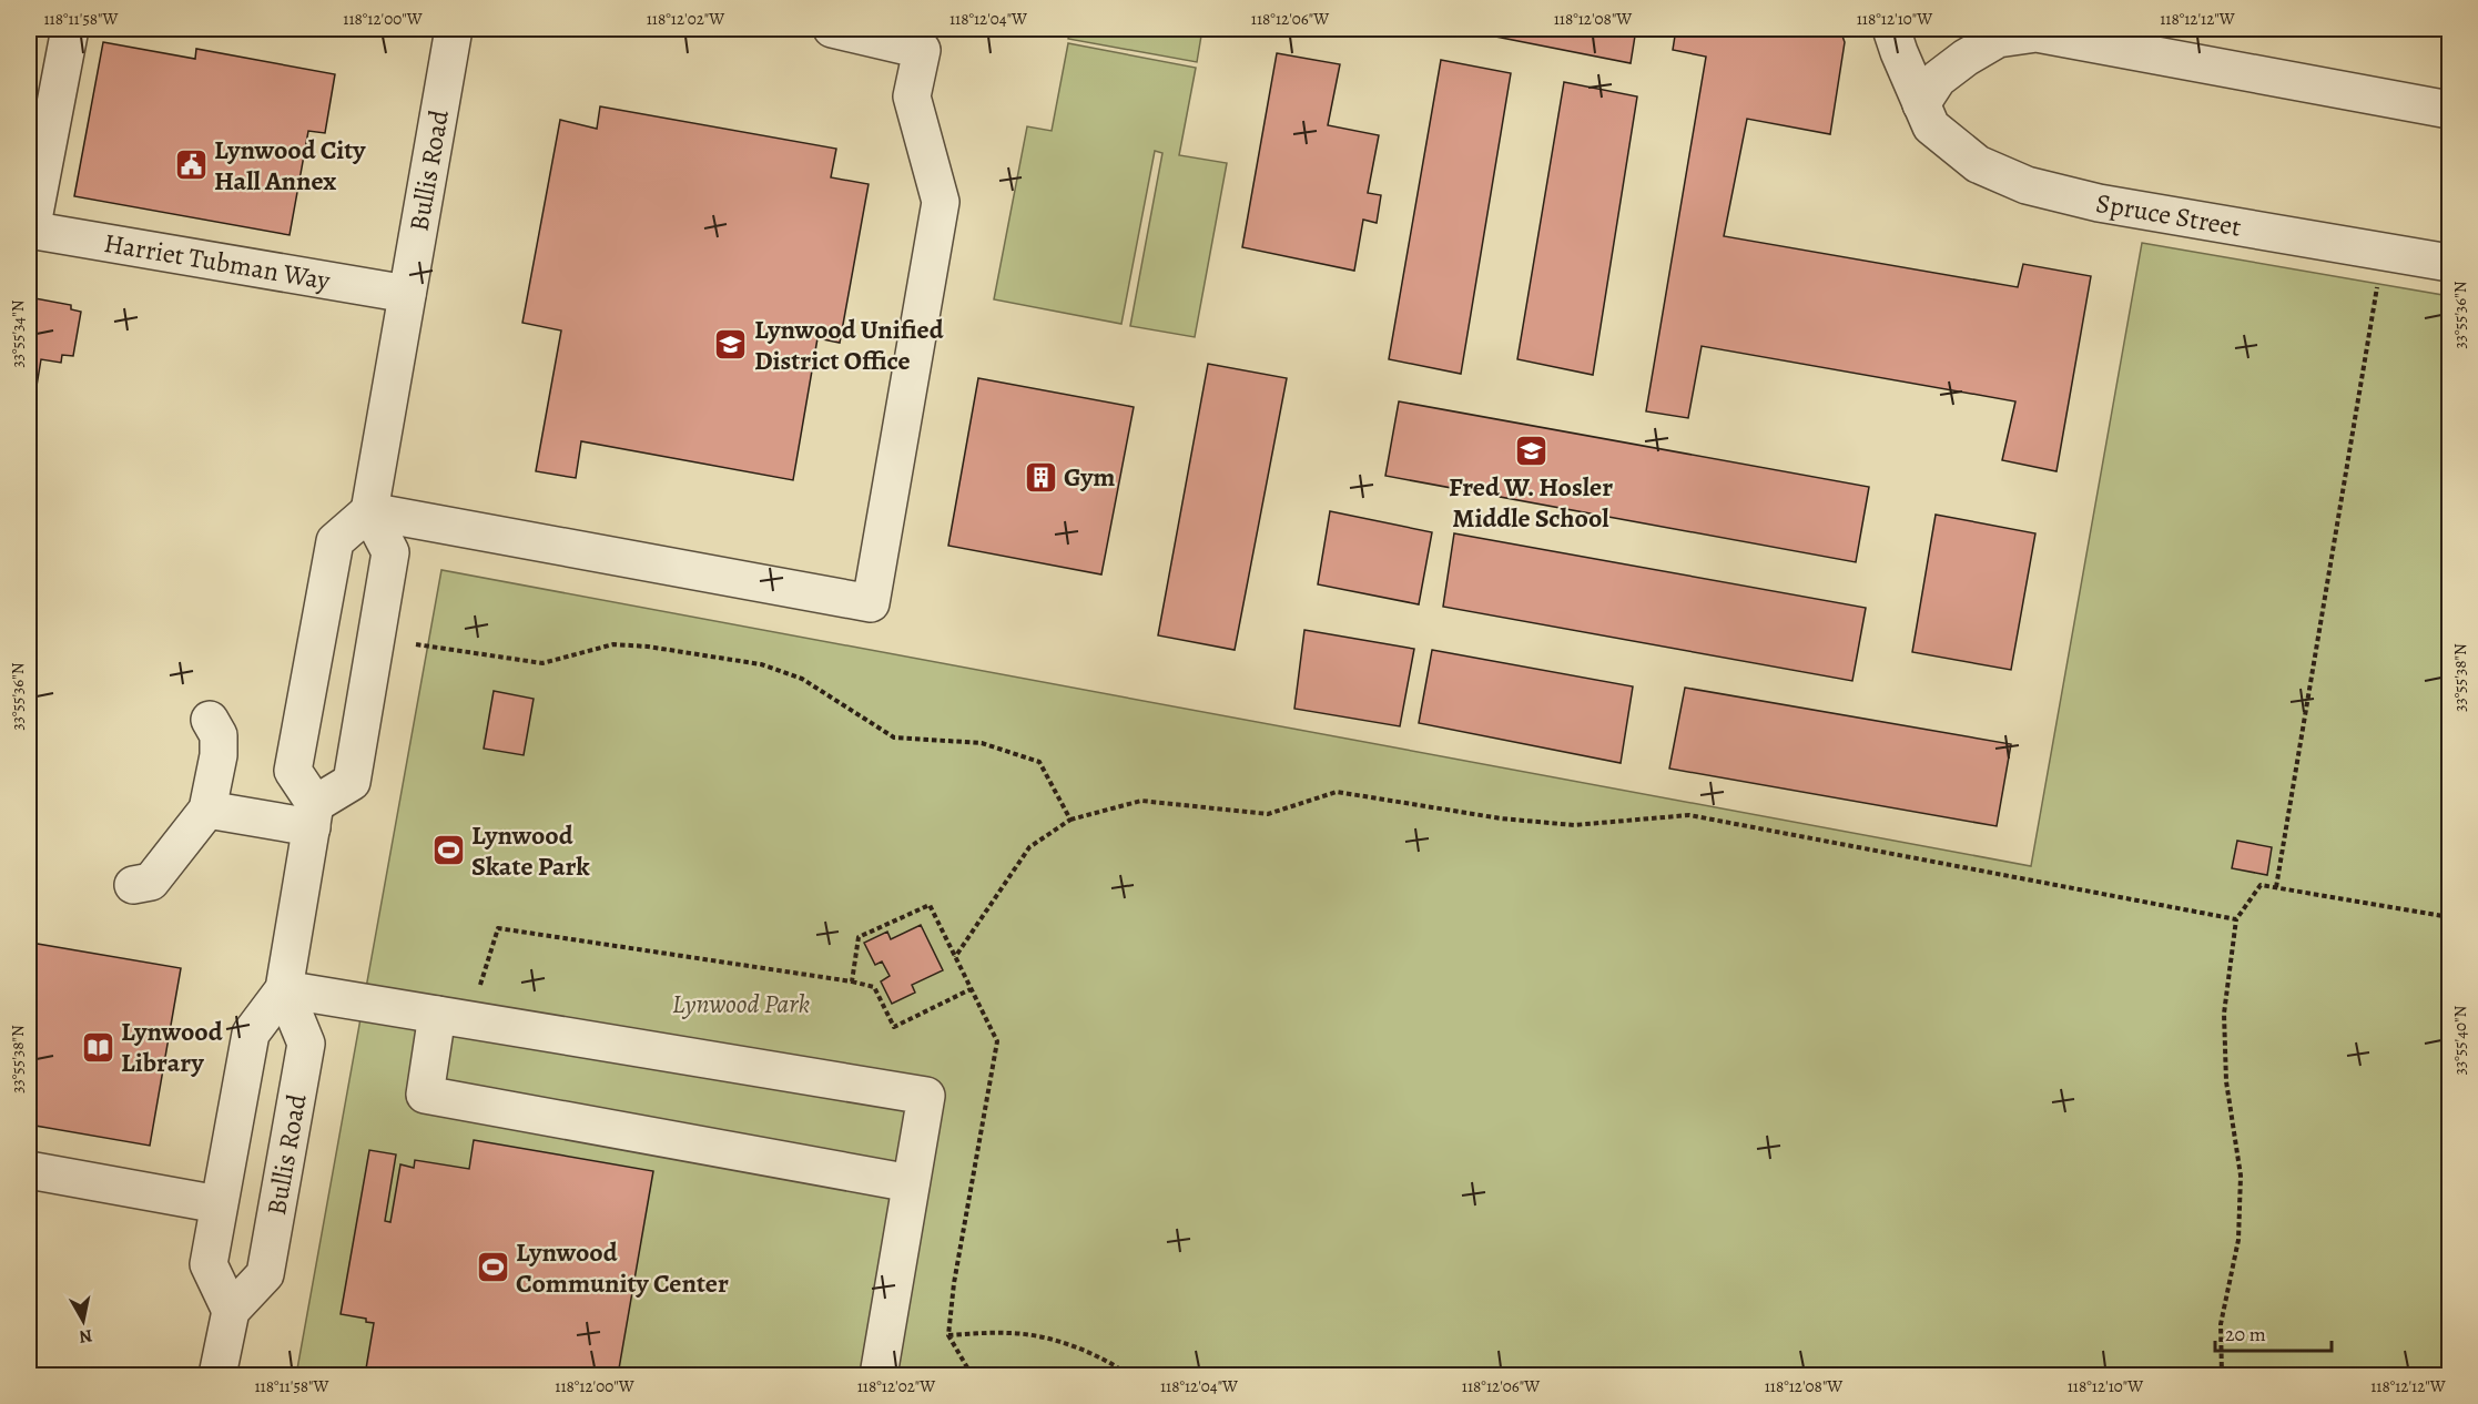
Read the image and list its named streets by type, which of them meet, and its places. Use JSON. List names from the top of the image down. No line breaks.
{"streets":{"street":["Bullis Road","Spruce Street","Harriet Tubman Way"]},"crossings":[["Bullis Road","Harriet Tubman Way"]],"parks":["Lynwood Park"],"places":{"public building":["Lynwood City Hall Annex"],"school or university":["Lynwood Unified District Office","Fred W. Hosler Middle School"],"building":["Gym"],"sports":["Lynwood Skate Park","Lynwood Community Center"],"library":["Lynwood Library"]},"scale_bar":"20 m","north":"bottom","coordinates":["118°11'58\"W","118°12'00\"W","118°12'02\"W","118°12'04\"W","118°12'06\"W","118°12'08\"W","118°12'10\"W","118°12'12\"W","33°55'36\"N","33°55'34\"N","33°55'38\"N","33°55'40\"N"]}
